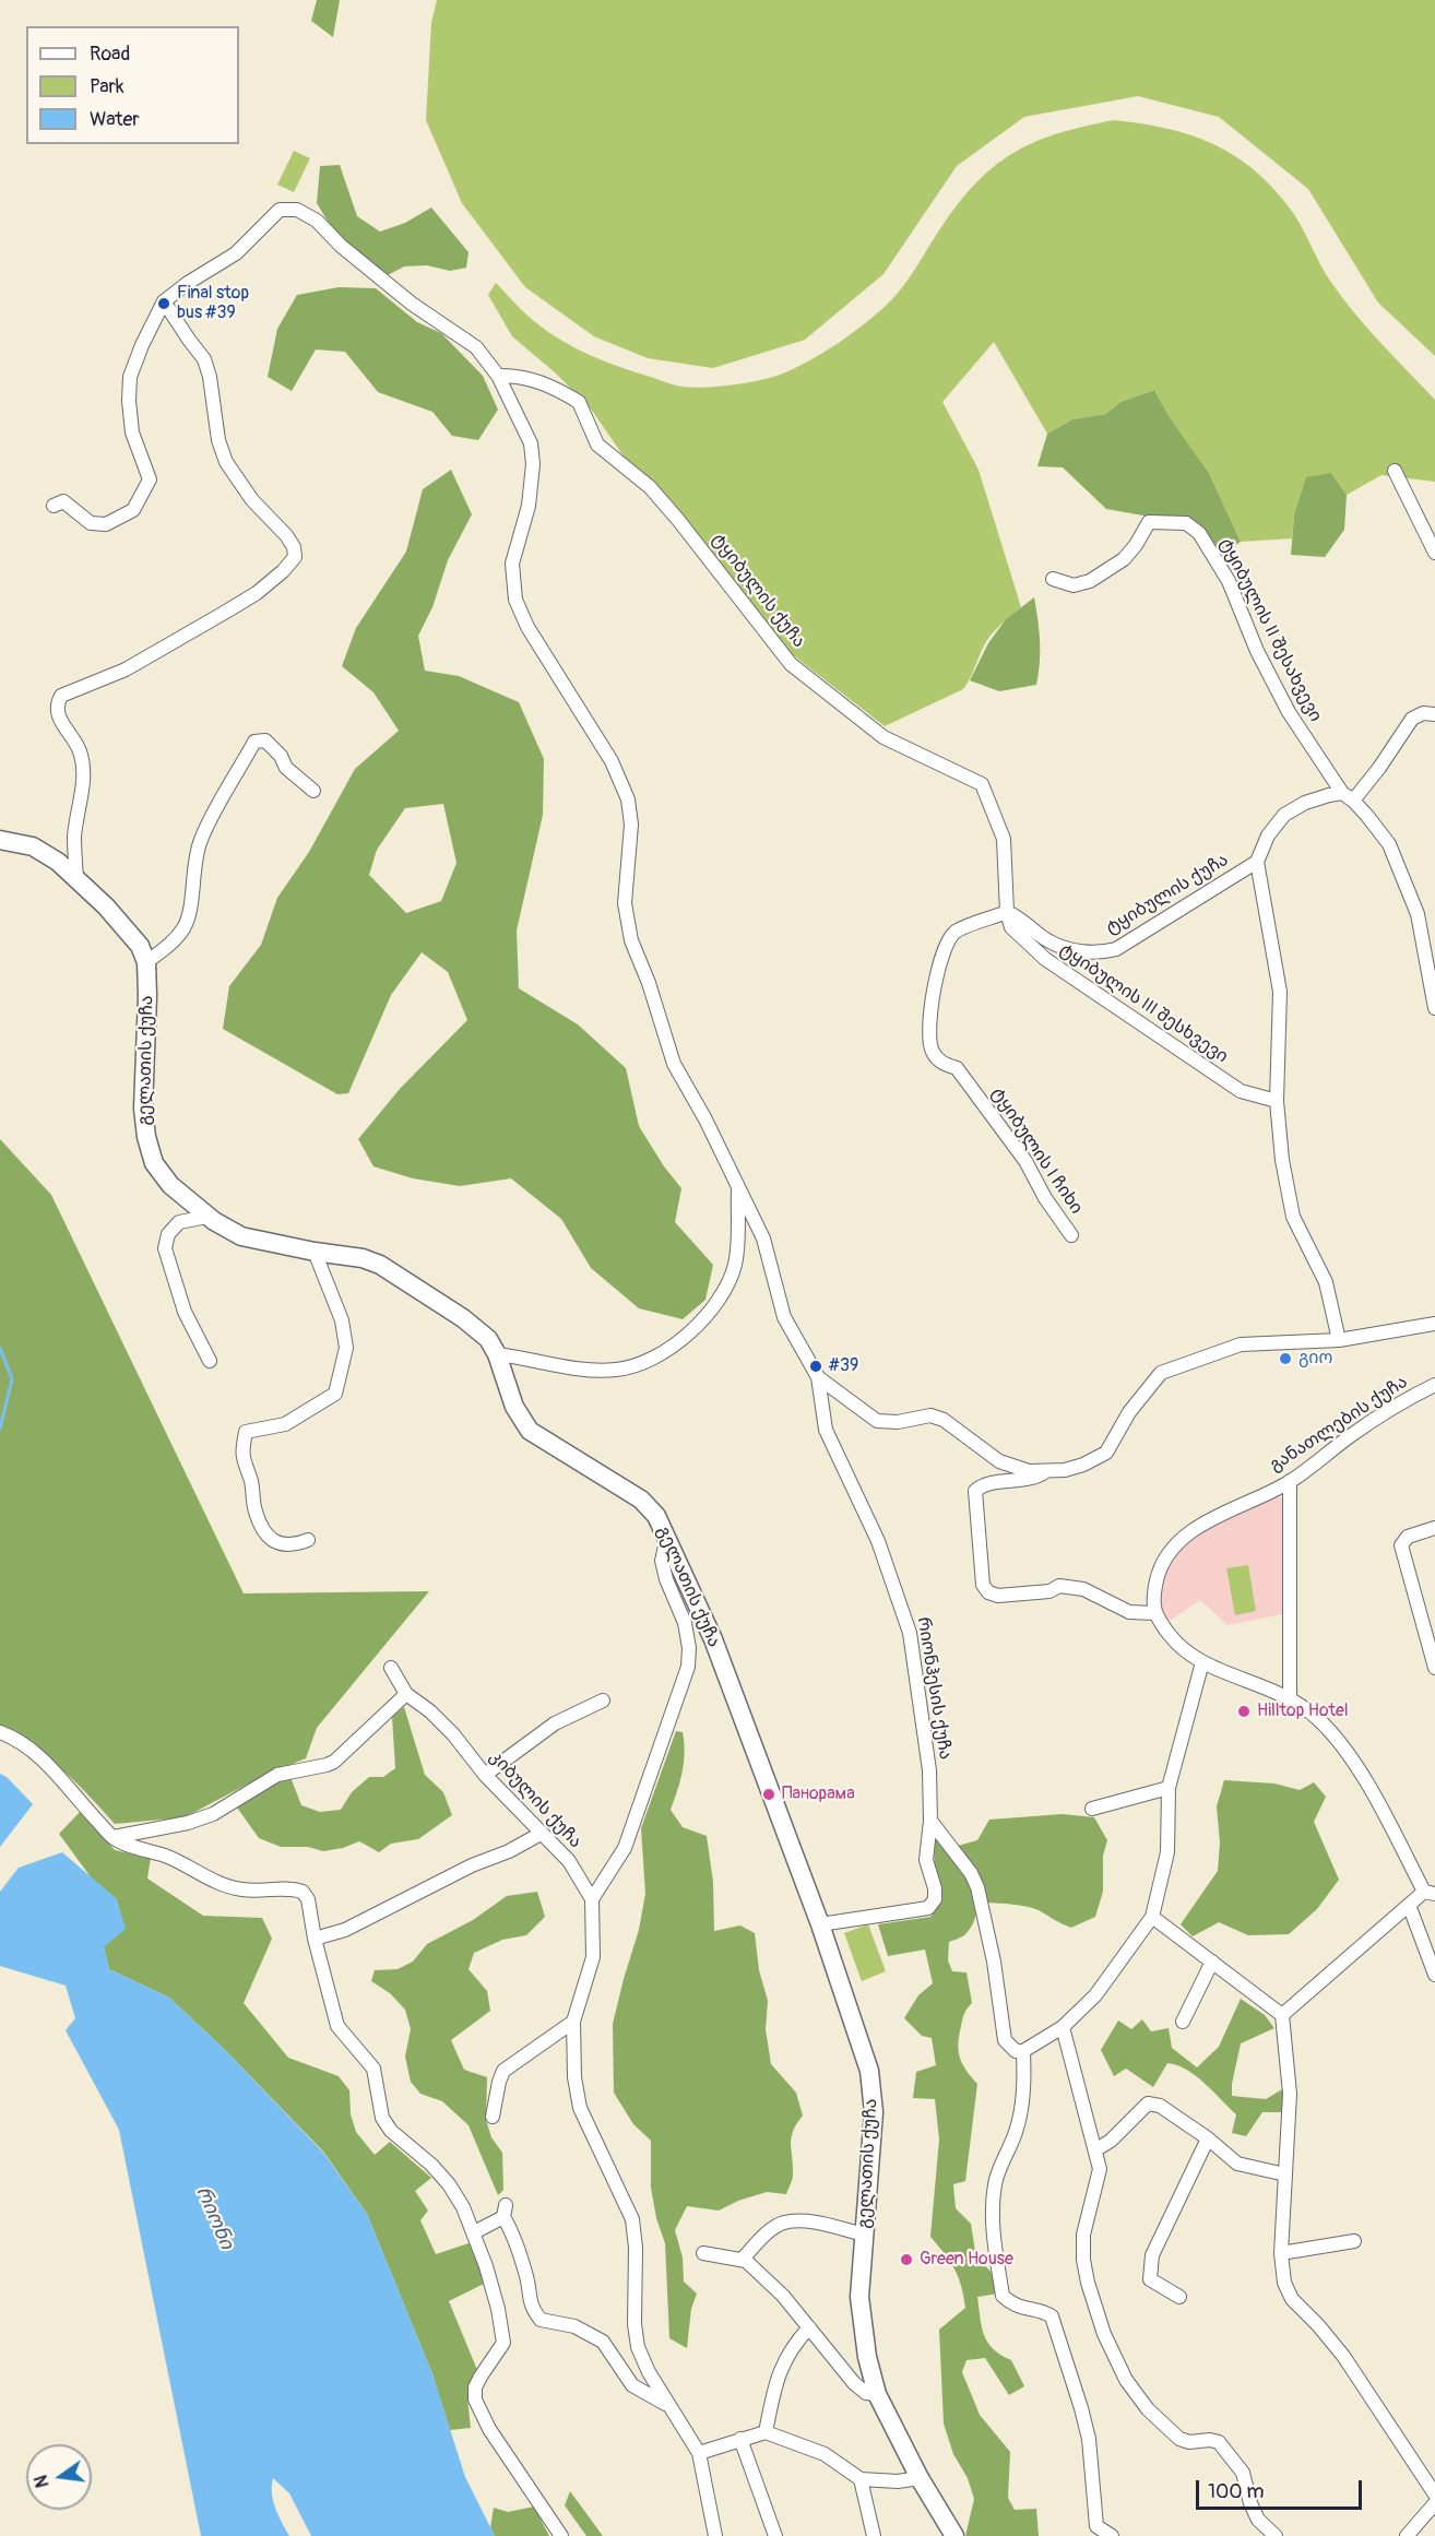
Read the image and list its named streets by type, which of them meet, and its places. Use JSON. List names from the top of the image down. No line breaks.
{"streets":{"main road":["გელათის ქუჩა"],"street":["ტყიბულის ქუჩა","ტყიბულის II შესახვევი","ტყიბულის III შესხვევი","ტყიბულის I ჩიხი","განათლების ქუჩა","რიონჰესის ქუჩა","კიბულის ქუჩა"]},"crossings":[["ტყიბულის ქუჩა","ტყიბულის II შესახვევი"],["ტყიბულის ქუჩა","ტყიბულის III შესხვევი"],["ტყიბულის ქუჩა","ტყიბულის I ჩიხი"],["ტყიბულის III შესხვევი","ტყიბულის I ჩიხი"],["გელათის ქუჩა","რიონჰესის ქუჩა"]],"water":["რიონი"],"places":["Final stop bus #39","გიო","#39","Hilltop Hotel","Панорама","Green House"],"legend":["Road","Park","Water"],"scale_bar":"100 m","north":"left"}
